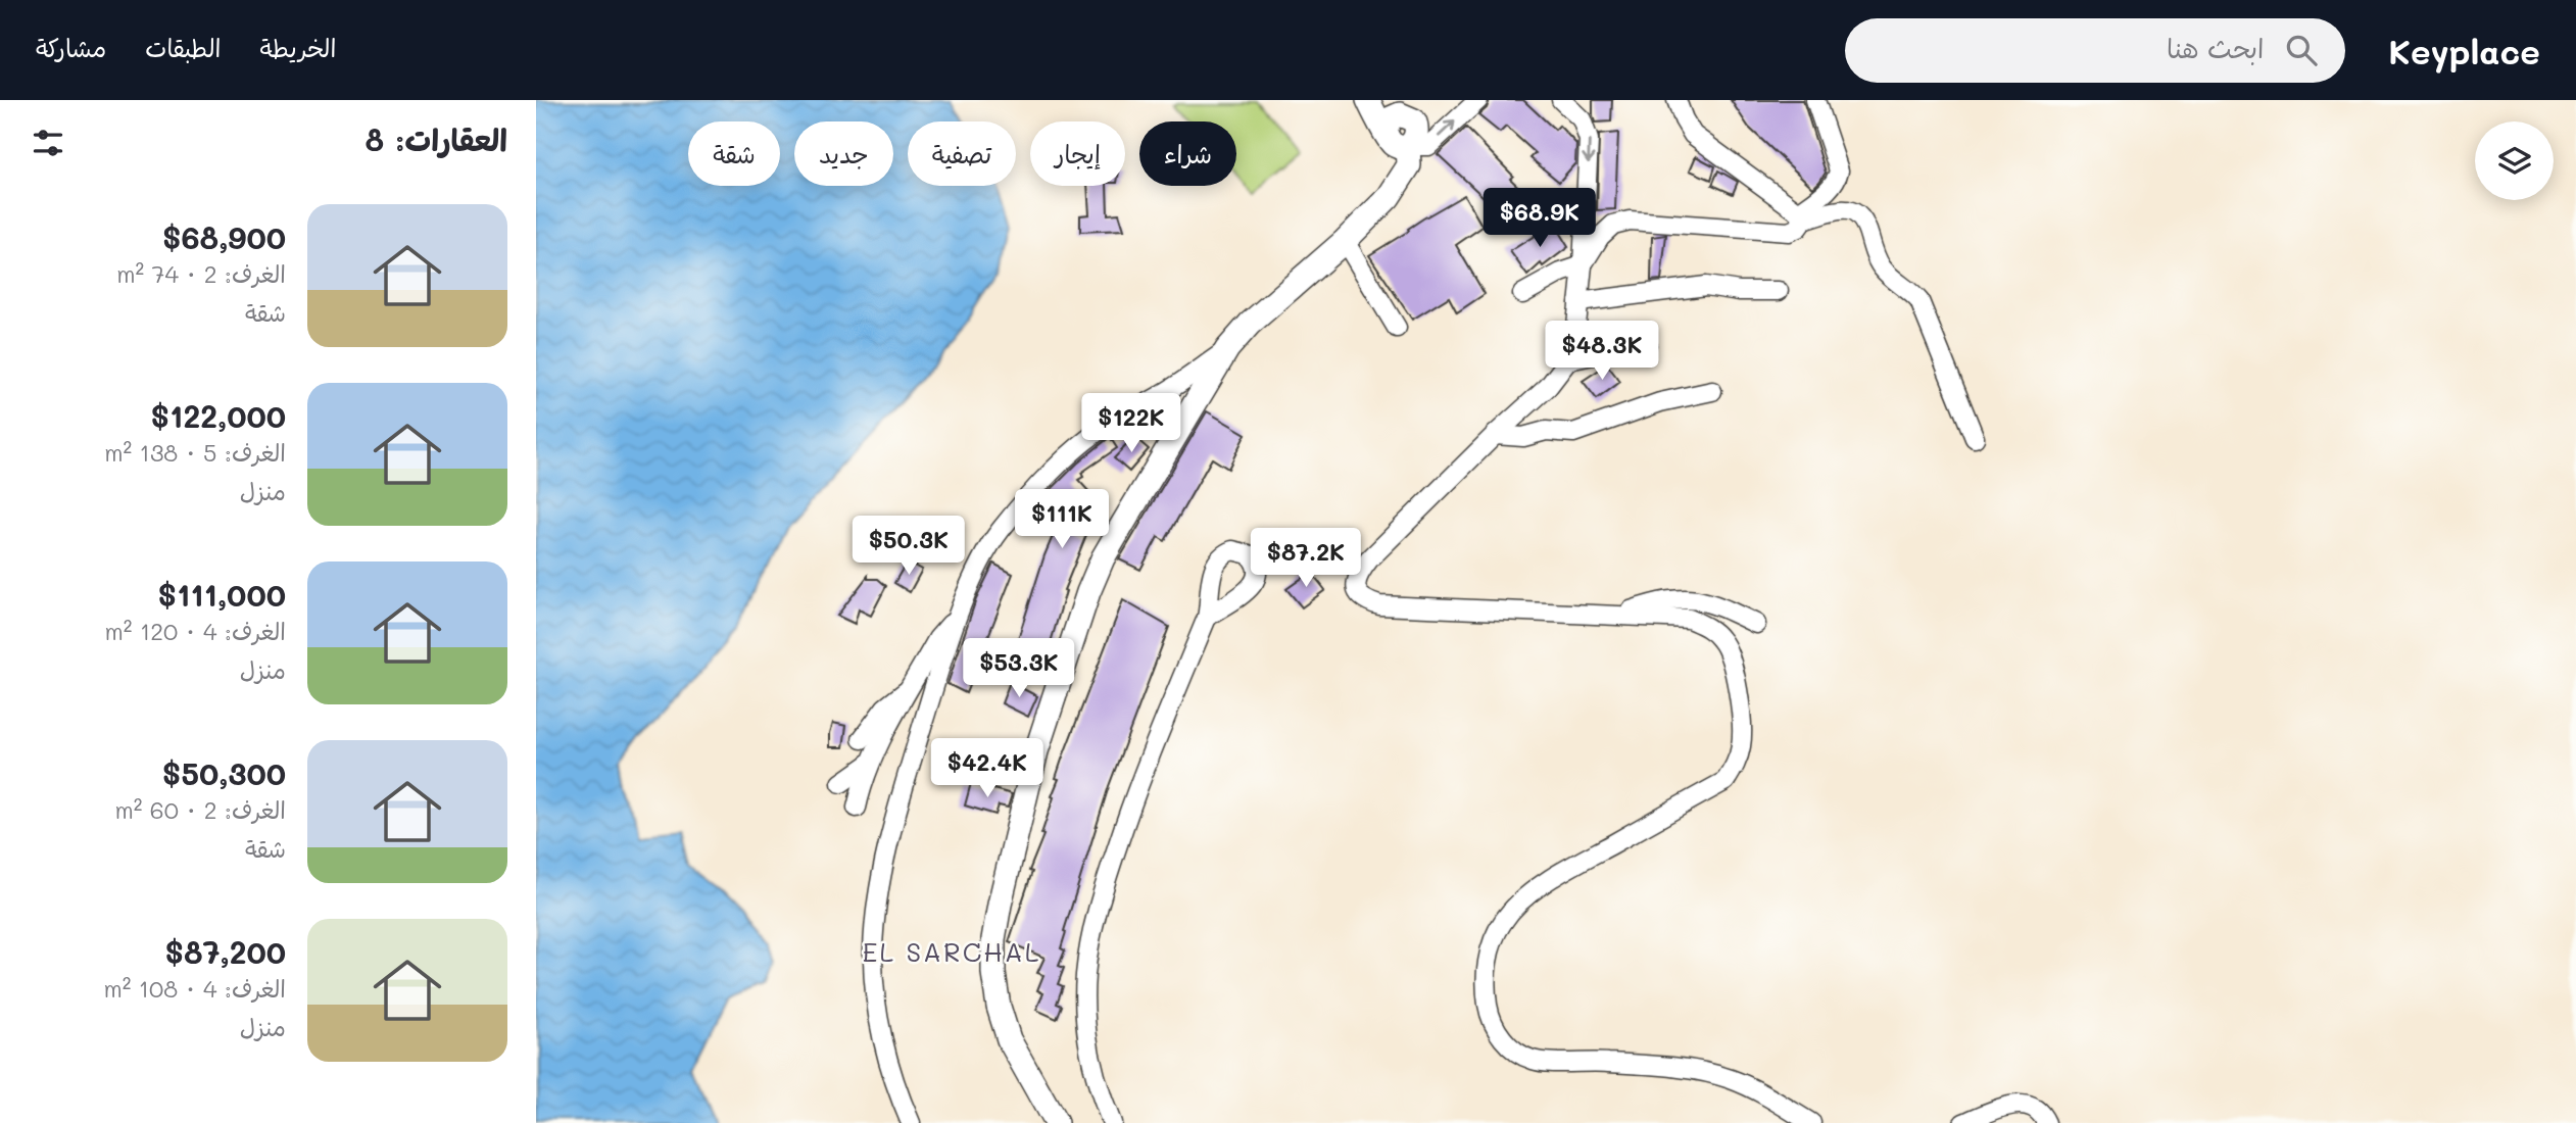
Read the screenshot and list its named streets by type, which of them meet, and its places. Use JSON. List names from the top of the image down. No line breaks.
{"districts":["EL SARCHAL"],"page":{"header":"Keyplace","search":"ابحث هنا","nav":["الخريطة","الطبقات","مشاركة"],"heading":"العقارات: 8","chip":["شراء","إيجار","تصفية","جديد","شقة"],"list":[{"name":"$68,900","note":"الغرف: 2 · 74 m² · شقة"},{"name":"$122,000","note":"الغرف: 5 · 138 m² · منزل"},{"name":"$111,000","note":"الغرف: 4 · 120 m² · منزل"},{"name":"$50,300","note":"الغرف: 2 · 60 m² · شقة"},{"name":"$87,200","note":"الغرف: 4 · 108 m² · منزل"}],"price":["$68.9K","$48.3K","$122K","$111K","$50.3K","$87.2K","$53.3K","$42.4K"]}}
